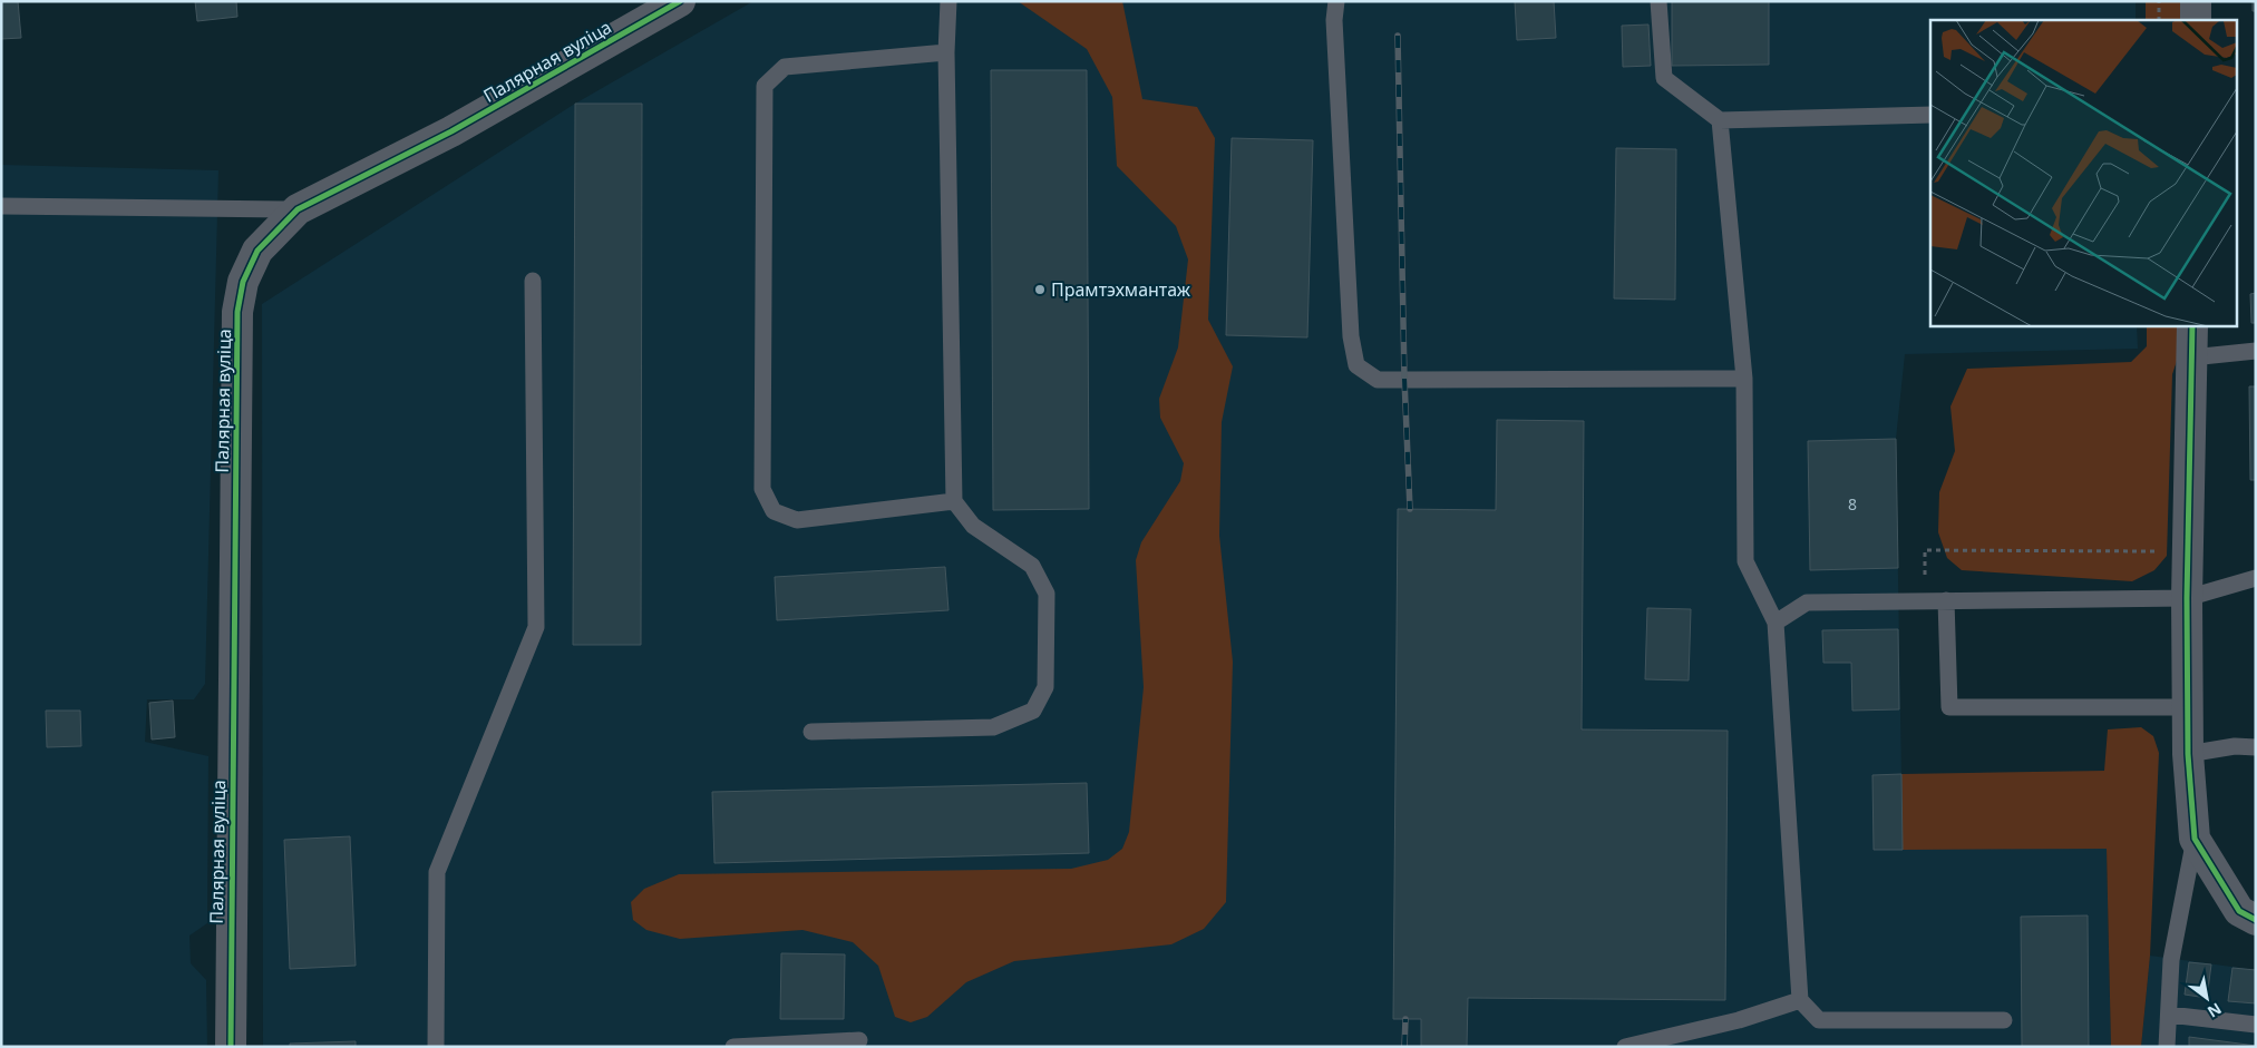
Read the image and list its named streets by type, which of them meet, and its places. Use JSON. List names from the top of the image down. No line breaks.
{"streets":{"street":["Палярная вуліца"]},"places":["Прамтэхмантаж"],"house_numbers":["8"],"north":"bottom right"}
